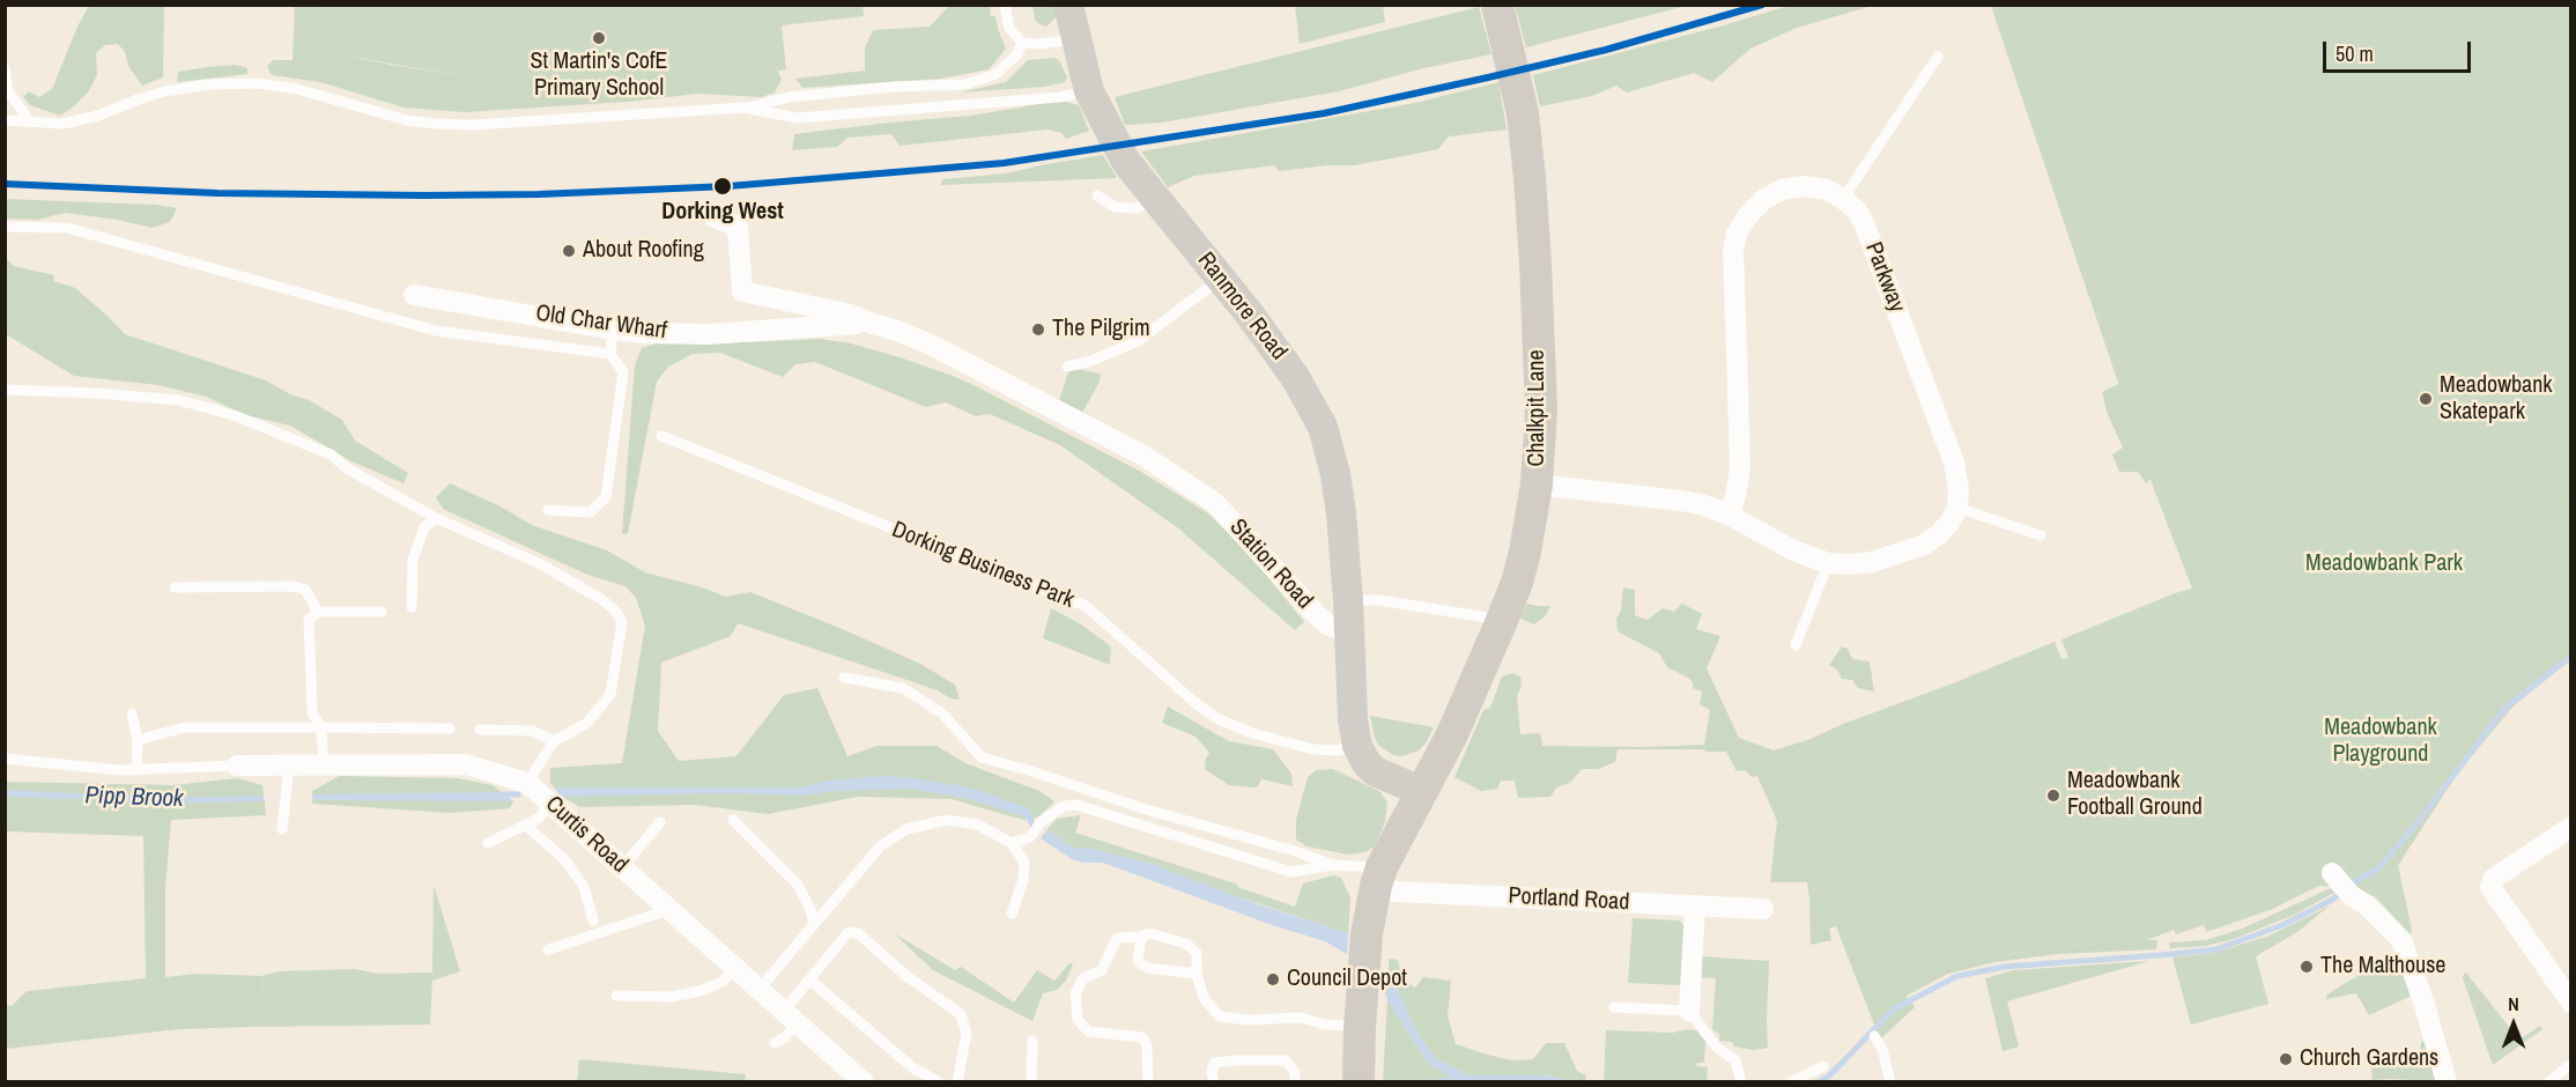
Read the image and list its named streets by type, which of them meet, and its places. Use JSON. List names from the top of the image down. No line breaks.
{"streets":{"main road":["Chalkpit Lane"],"street":["Parkway","Ranmore Road","Old Char Wharf","Station Road","Curtis Road","Portland Road"],"lane":["Dorking Business Park"]},"crossings":[["Ranmore Road","Station Road"],["Old Char Wharf","Station Road"]],"water":["Pipp Brook"],"parks":["Meadowbank Park","Meadowbank Playground"],"places":["St Martin's CofE Primary School","Dorking West","About Roofing","The Pilgrim","Meadowbank Skatepark","Meadowbank Football Ground","The Malthouse","Council Depot","Church Gardens"],"scale_bar":"50 m","north":"top"}
